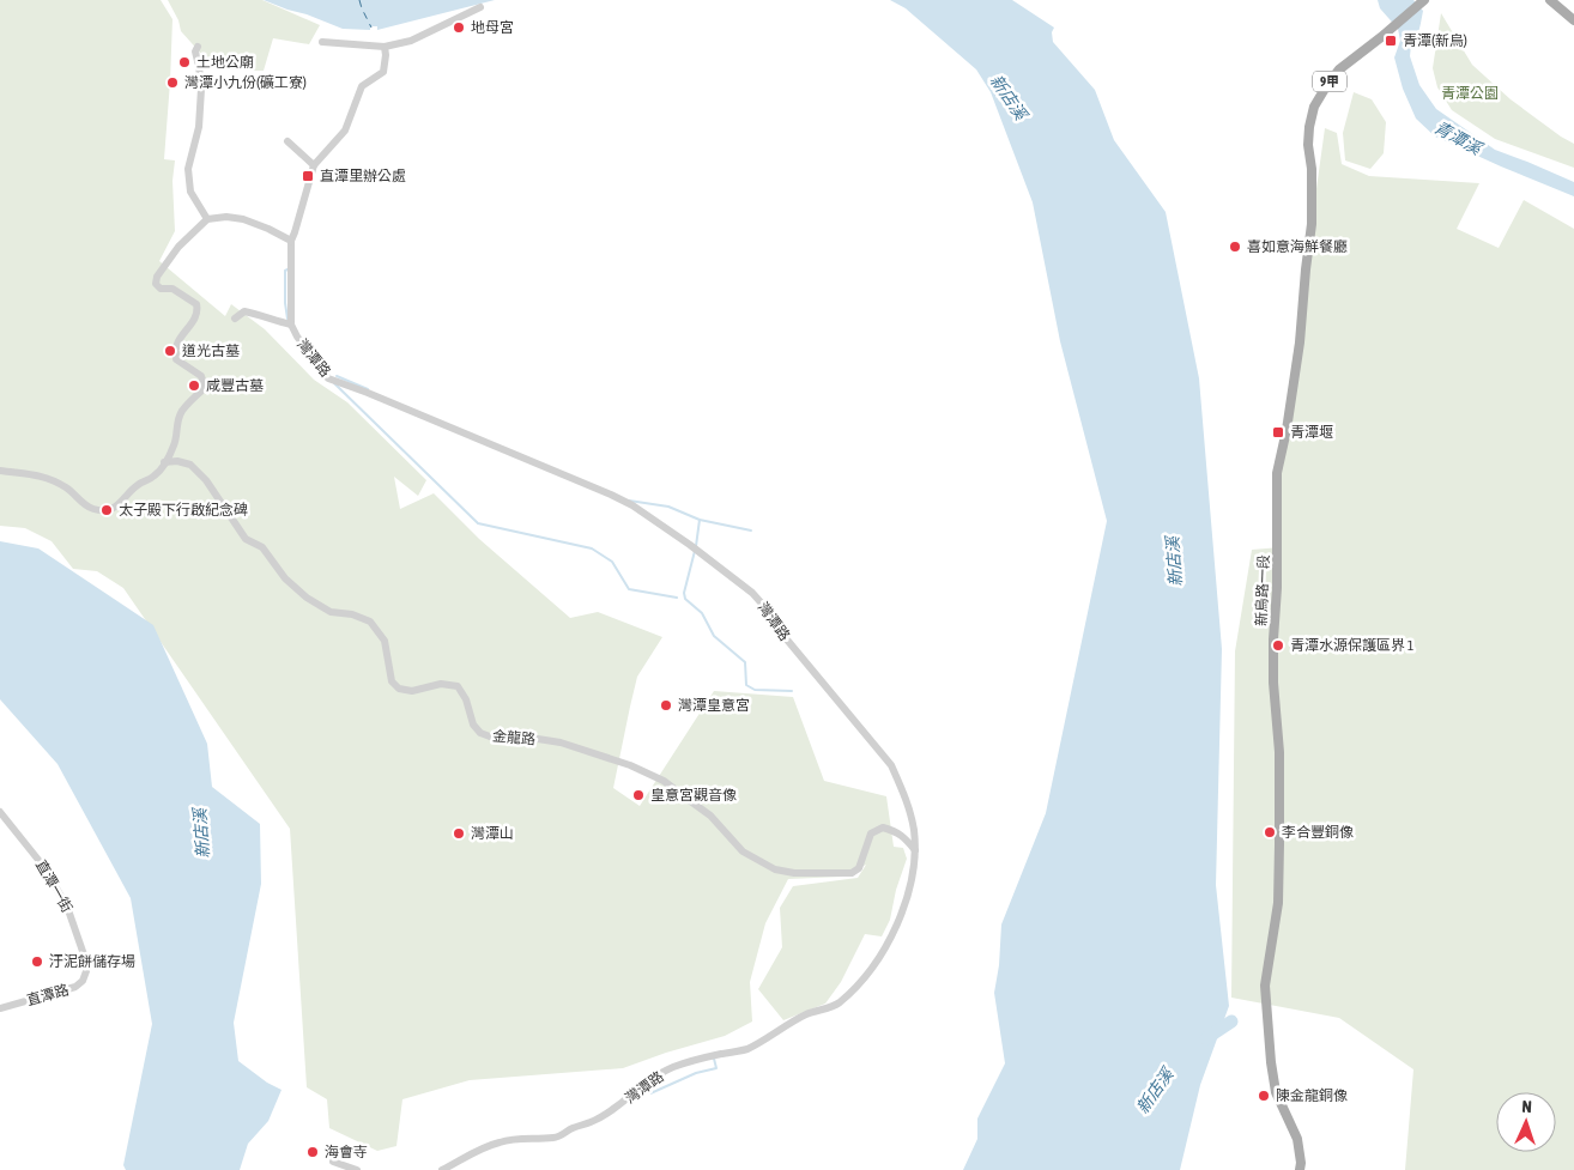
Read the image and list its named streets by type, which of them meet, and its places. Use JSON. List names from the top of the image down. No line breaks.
{"streets":{"main road":["9甲","新烏路一段"],"street":["灣潭路","金龍路","直潭一街","直潭路"]},"crossings":[["灣潭路","金龍路"],["直潭一街","直潭路"]],"water":["新店溪","青潭溪"],"parks":["青潭公園"],"places":{"other":["地母宮","土地公廟","灣潭小九份(礦工寮)","喜如意海鮮餐廳","道光古墓","咸豐古墓","太子殿下行啟紀念碑","青潭水源保護區界 1","灣潭皇意宮","皇意宮觀音像","李合豐銅像","灣潭山","汙泥餅儲存場","陳金龍銅像","海會寺"],"transit":["青潭(新烏)","直潭里辦公處","青潭堰"]},"north":"top"}
